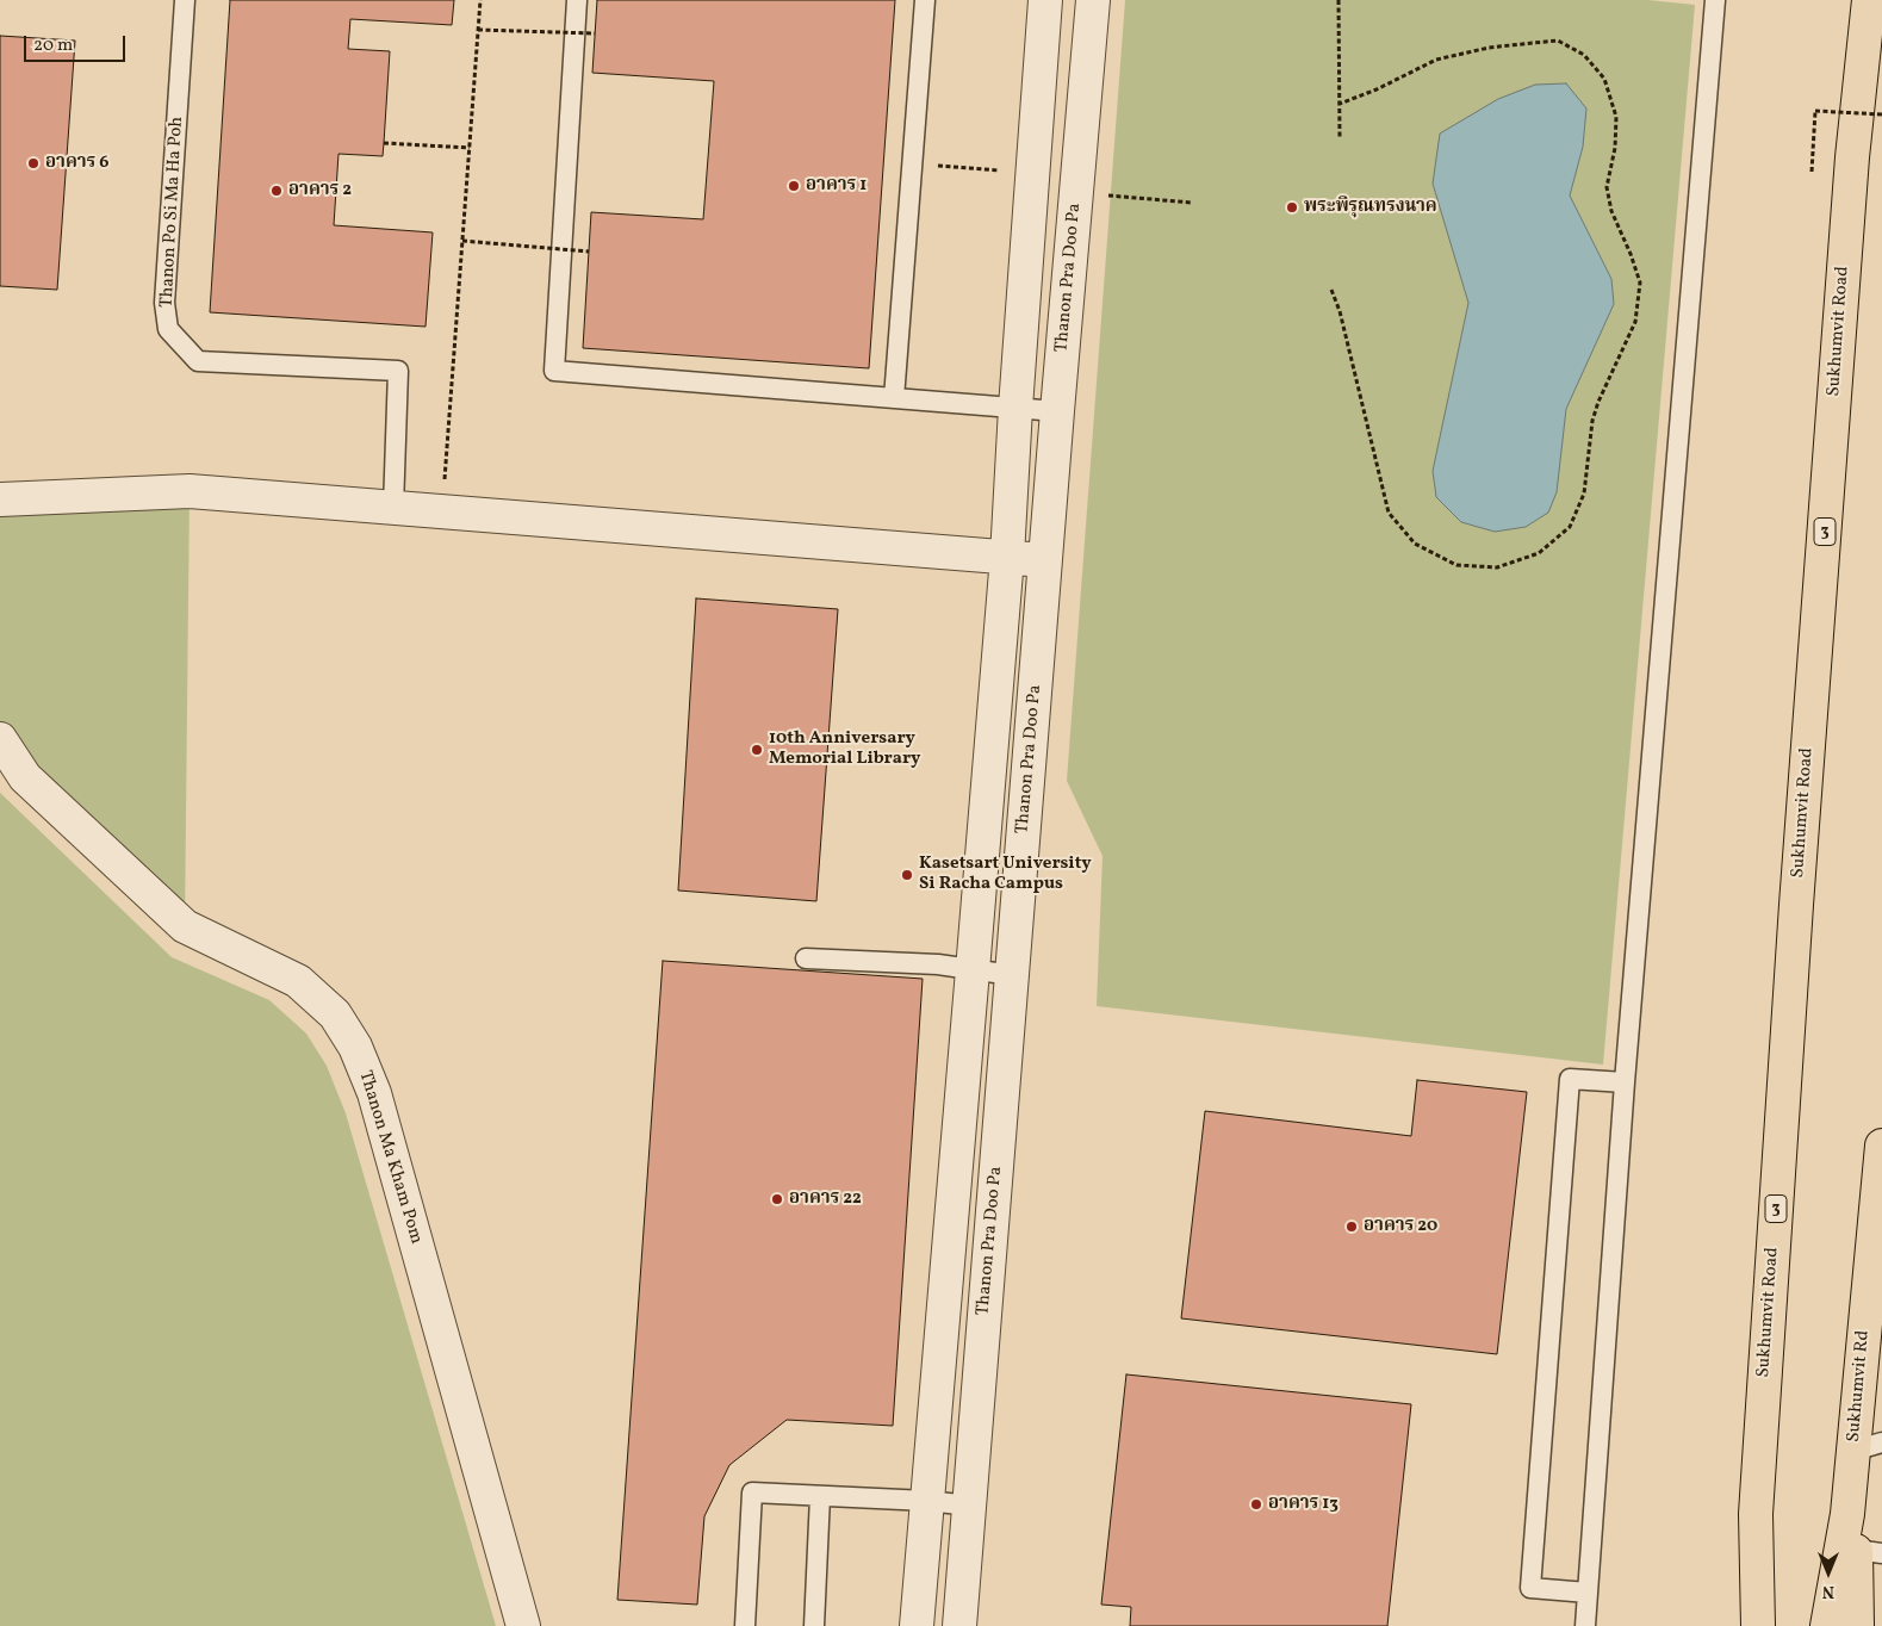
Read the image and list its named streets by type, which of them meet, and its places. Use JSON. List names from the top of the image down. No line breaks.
{"streets":{"highway":["Sukhumvit Road","3","Sukhumvit Rd"],"street":["Thanon Pra Doo Pa","Thanon Ma Kham Pom"],"lane":["Thanon Po Si Ma Ha Poh"]},"crossings":[["Sukhumvit Road","3"]],"places":["อาคาร 6","อาคาร 1","อาคาร 2","พระพิรุณทรงนาค","10th Anniversary Memorial Library","Kasetsart University Si Racha Campus","อาคาร 22","อาคาร 20","อาคาร 13"],"scale_bar":"20 m","north":"bottom"}
